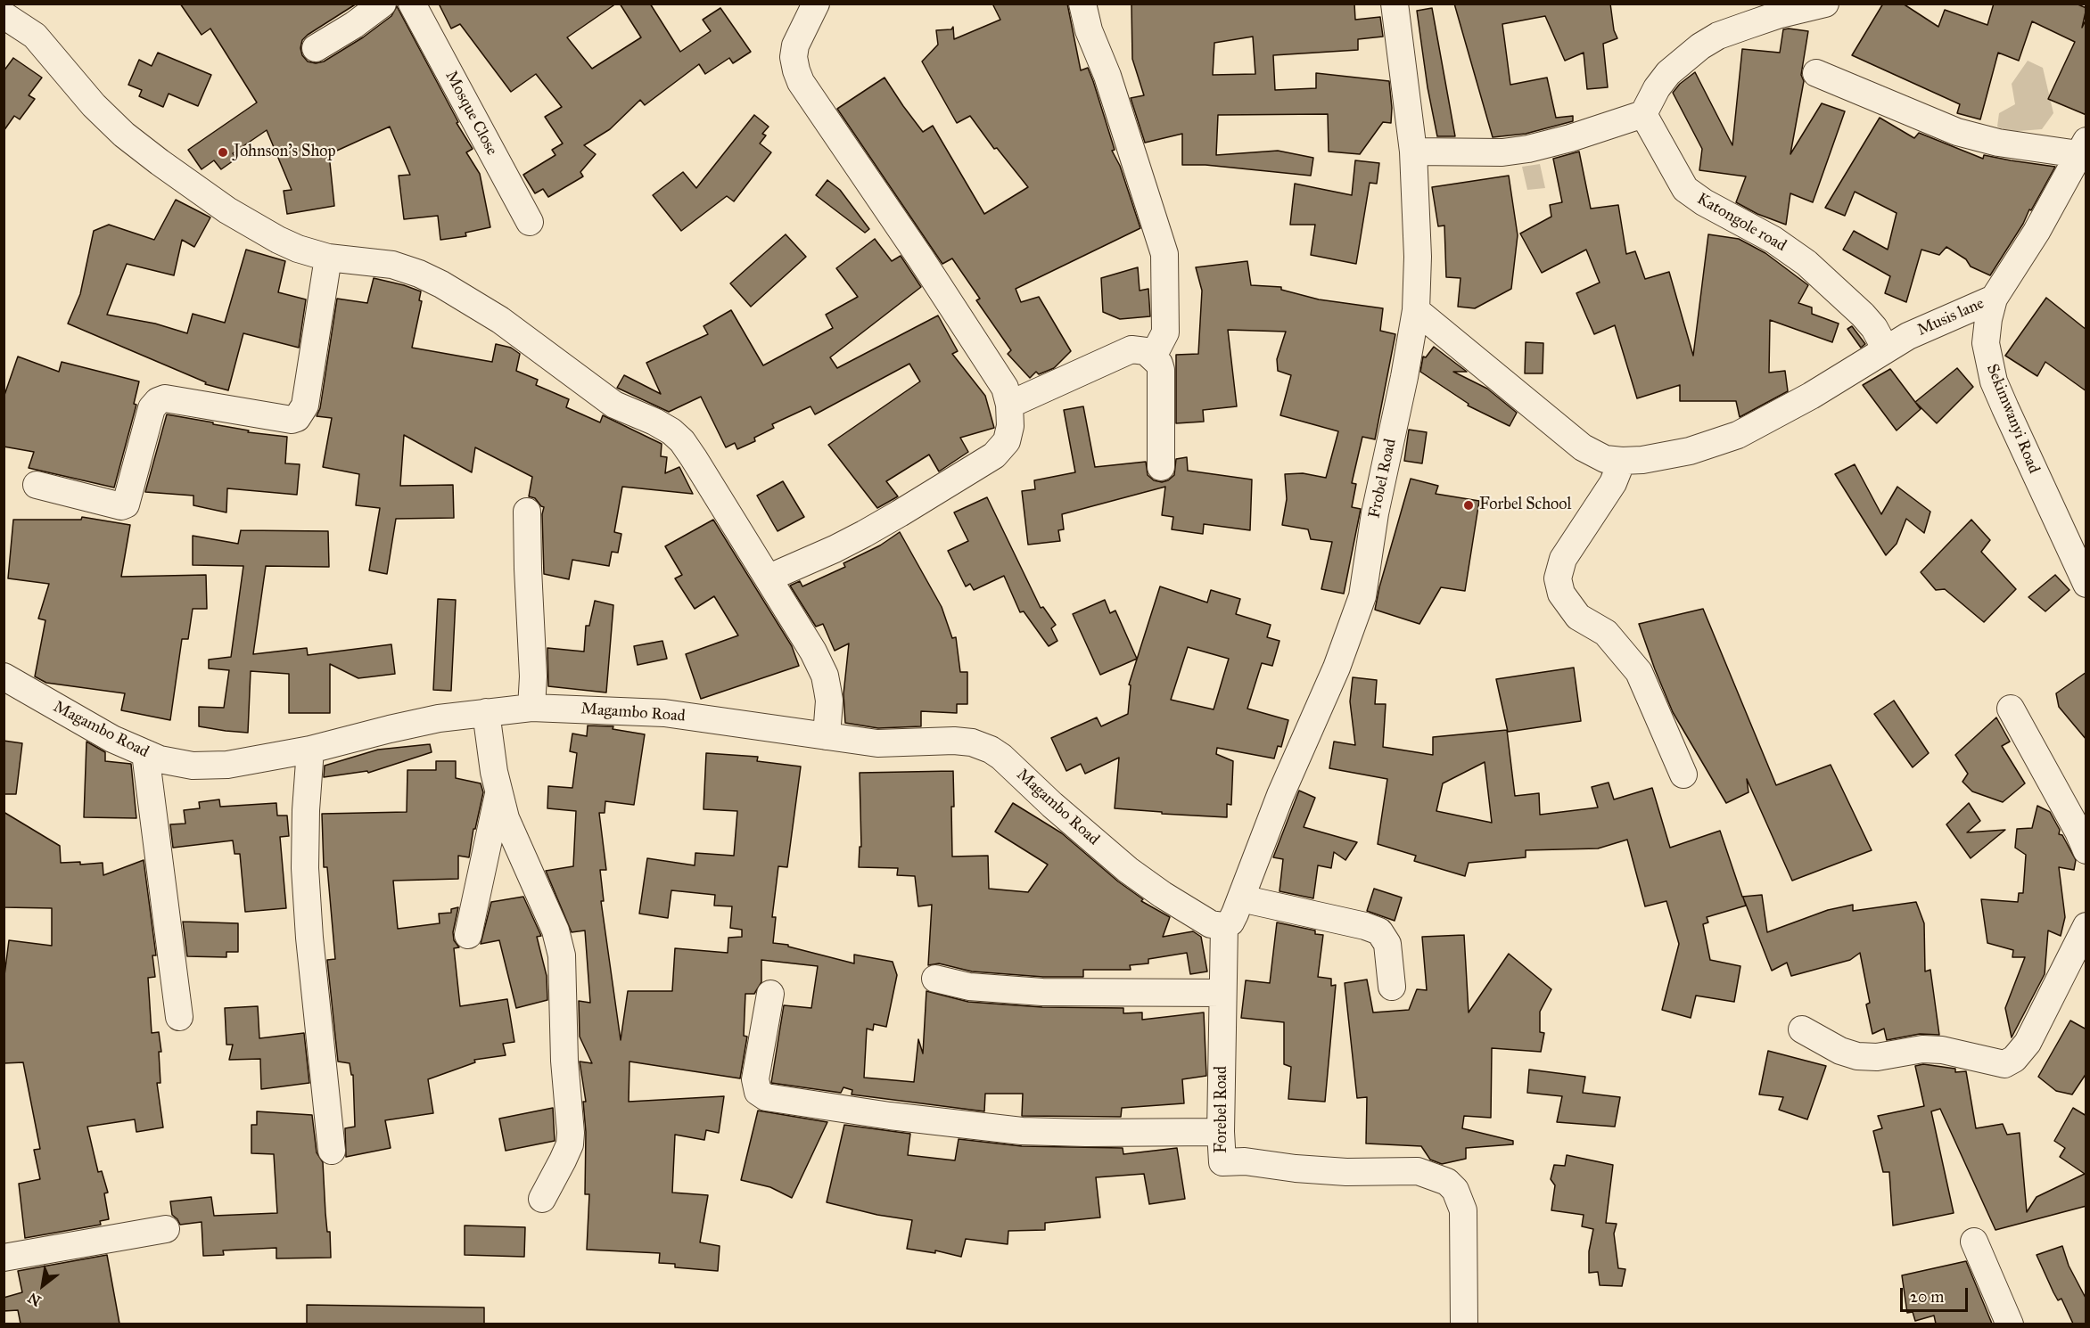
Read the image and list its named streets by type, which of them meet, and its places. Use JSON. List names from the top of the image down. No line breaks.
{"streets":{"street":["Mosque Close","Katongole road","Musis lane","Sekimwanyi Road","Frobel Road","Magambo Road","Forebel Road"]},"crossings":[["Katongole road","Musis lane"],["Musis lane","Sekimwanyi Road"],["Musis lane","Frobel Road"],["Frobel Road","Magambo Road"],["Frobel Road","Forebel Road"],["Magambo Road","Forebel Road"]],"places":["Johnson's Shop","Forbel School"],"scale_bar":"20 m","north":"bottom left"}
